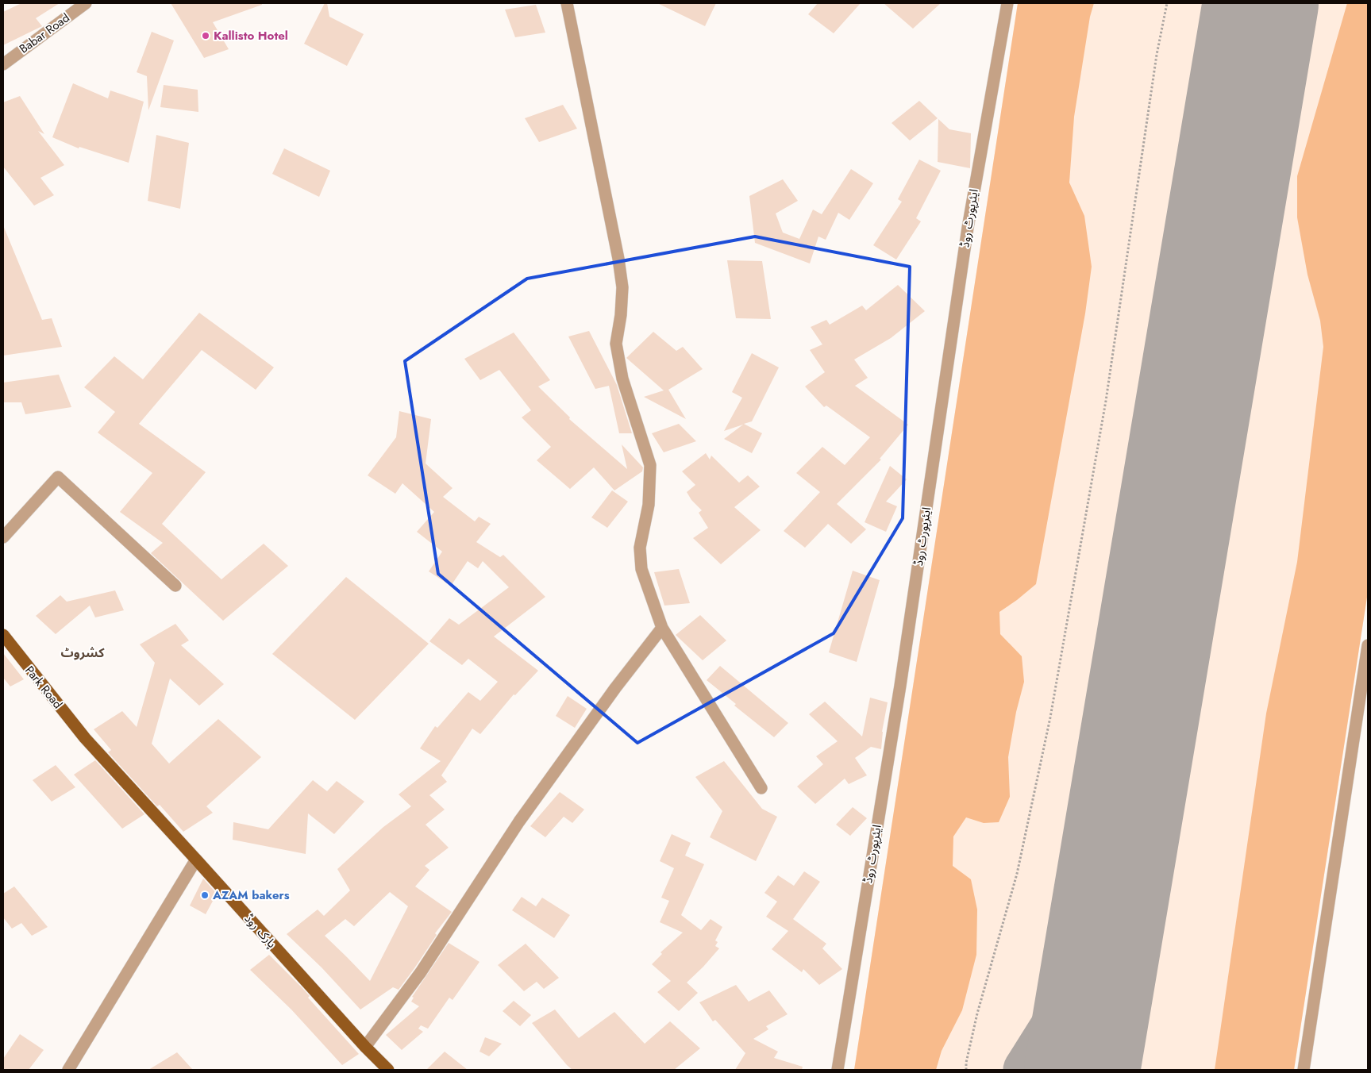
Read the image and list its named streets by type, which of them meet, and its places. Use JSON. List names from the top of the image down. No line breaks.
{"streets":{"main road":["Park Road","پارک روڈ"],"street":["Babar Road","ایئرپورٹ روڈ"]},"crossings":[["Park Road","پارک روڈ"]],"districts":["کشروٹ"],"places":["Kallisto Hotel","AZAM bakers"]}
